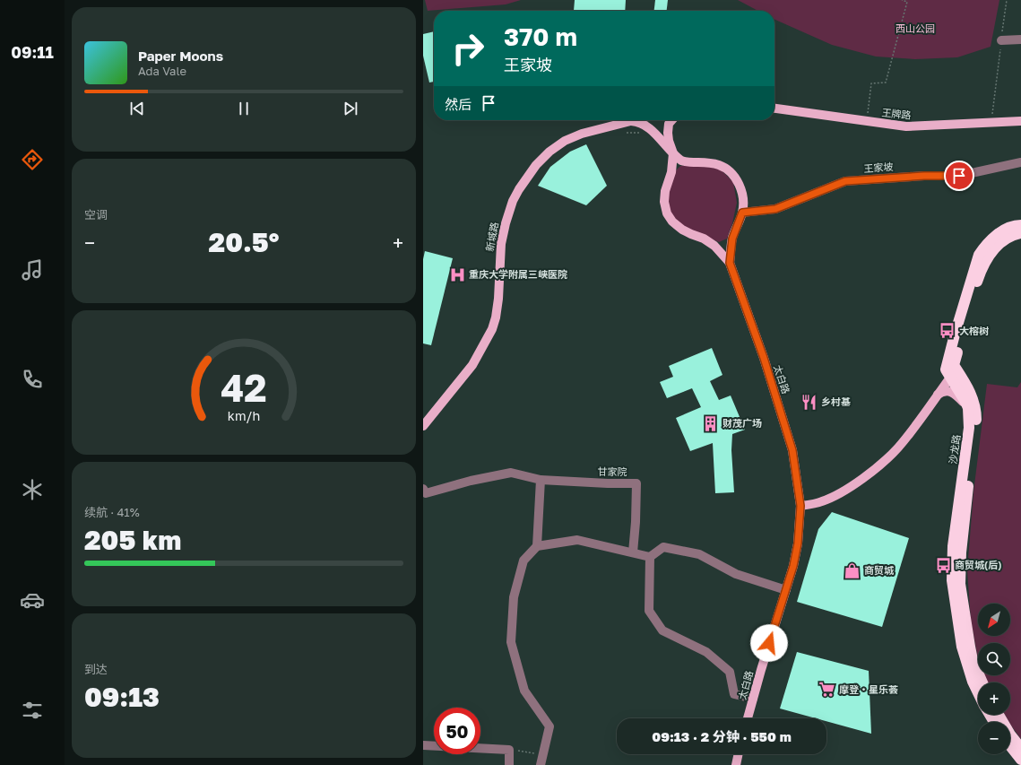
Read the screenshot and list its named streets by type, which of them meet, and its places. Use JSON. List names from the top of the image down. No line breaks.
{"streets":{"highway":["沙龙路"],"main road":["王牌路","新城路","太白路"],"street":["王家坡","甘家院"]},"crossings":[["王家坡","太白路"],["新城路","太白路"]],"parks":["西山公园"],"places":{"hospital":["重庆大学附属三峡医院"],"bus stop":["大榕树","商贸城(后)"],"restaurant":["乡村基"],"building":["财茂广场"],"shop":["商贸城"],"supermarket":["摩登・星乐荟"]},"north":"bottom left","page":{"tabs":"09:11","turn":["370 m","王家坡"],"song":["Paper Moons","Ada Vale"],"then":"然后","tile":["空调",["续航 · 41%","205 km"],["到达","09:13"]],"heat":["−","20.5°","+"],"map_buttons":["+","−"],"limit":"50","trip":"09:13 · 2 分钟 · 550 m","gauge":["42","km/h"]}}
